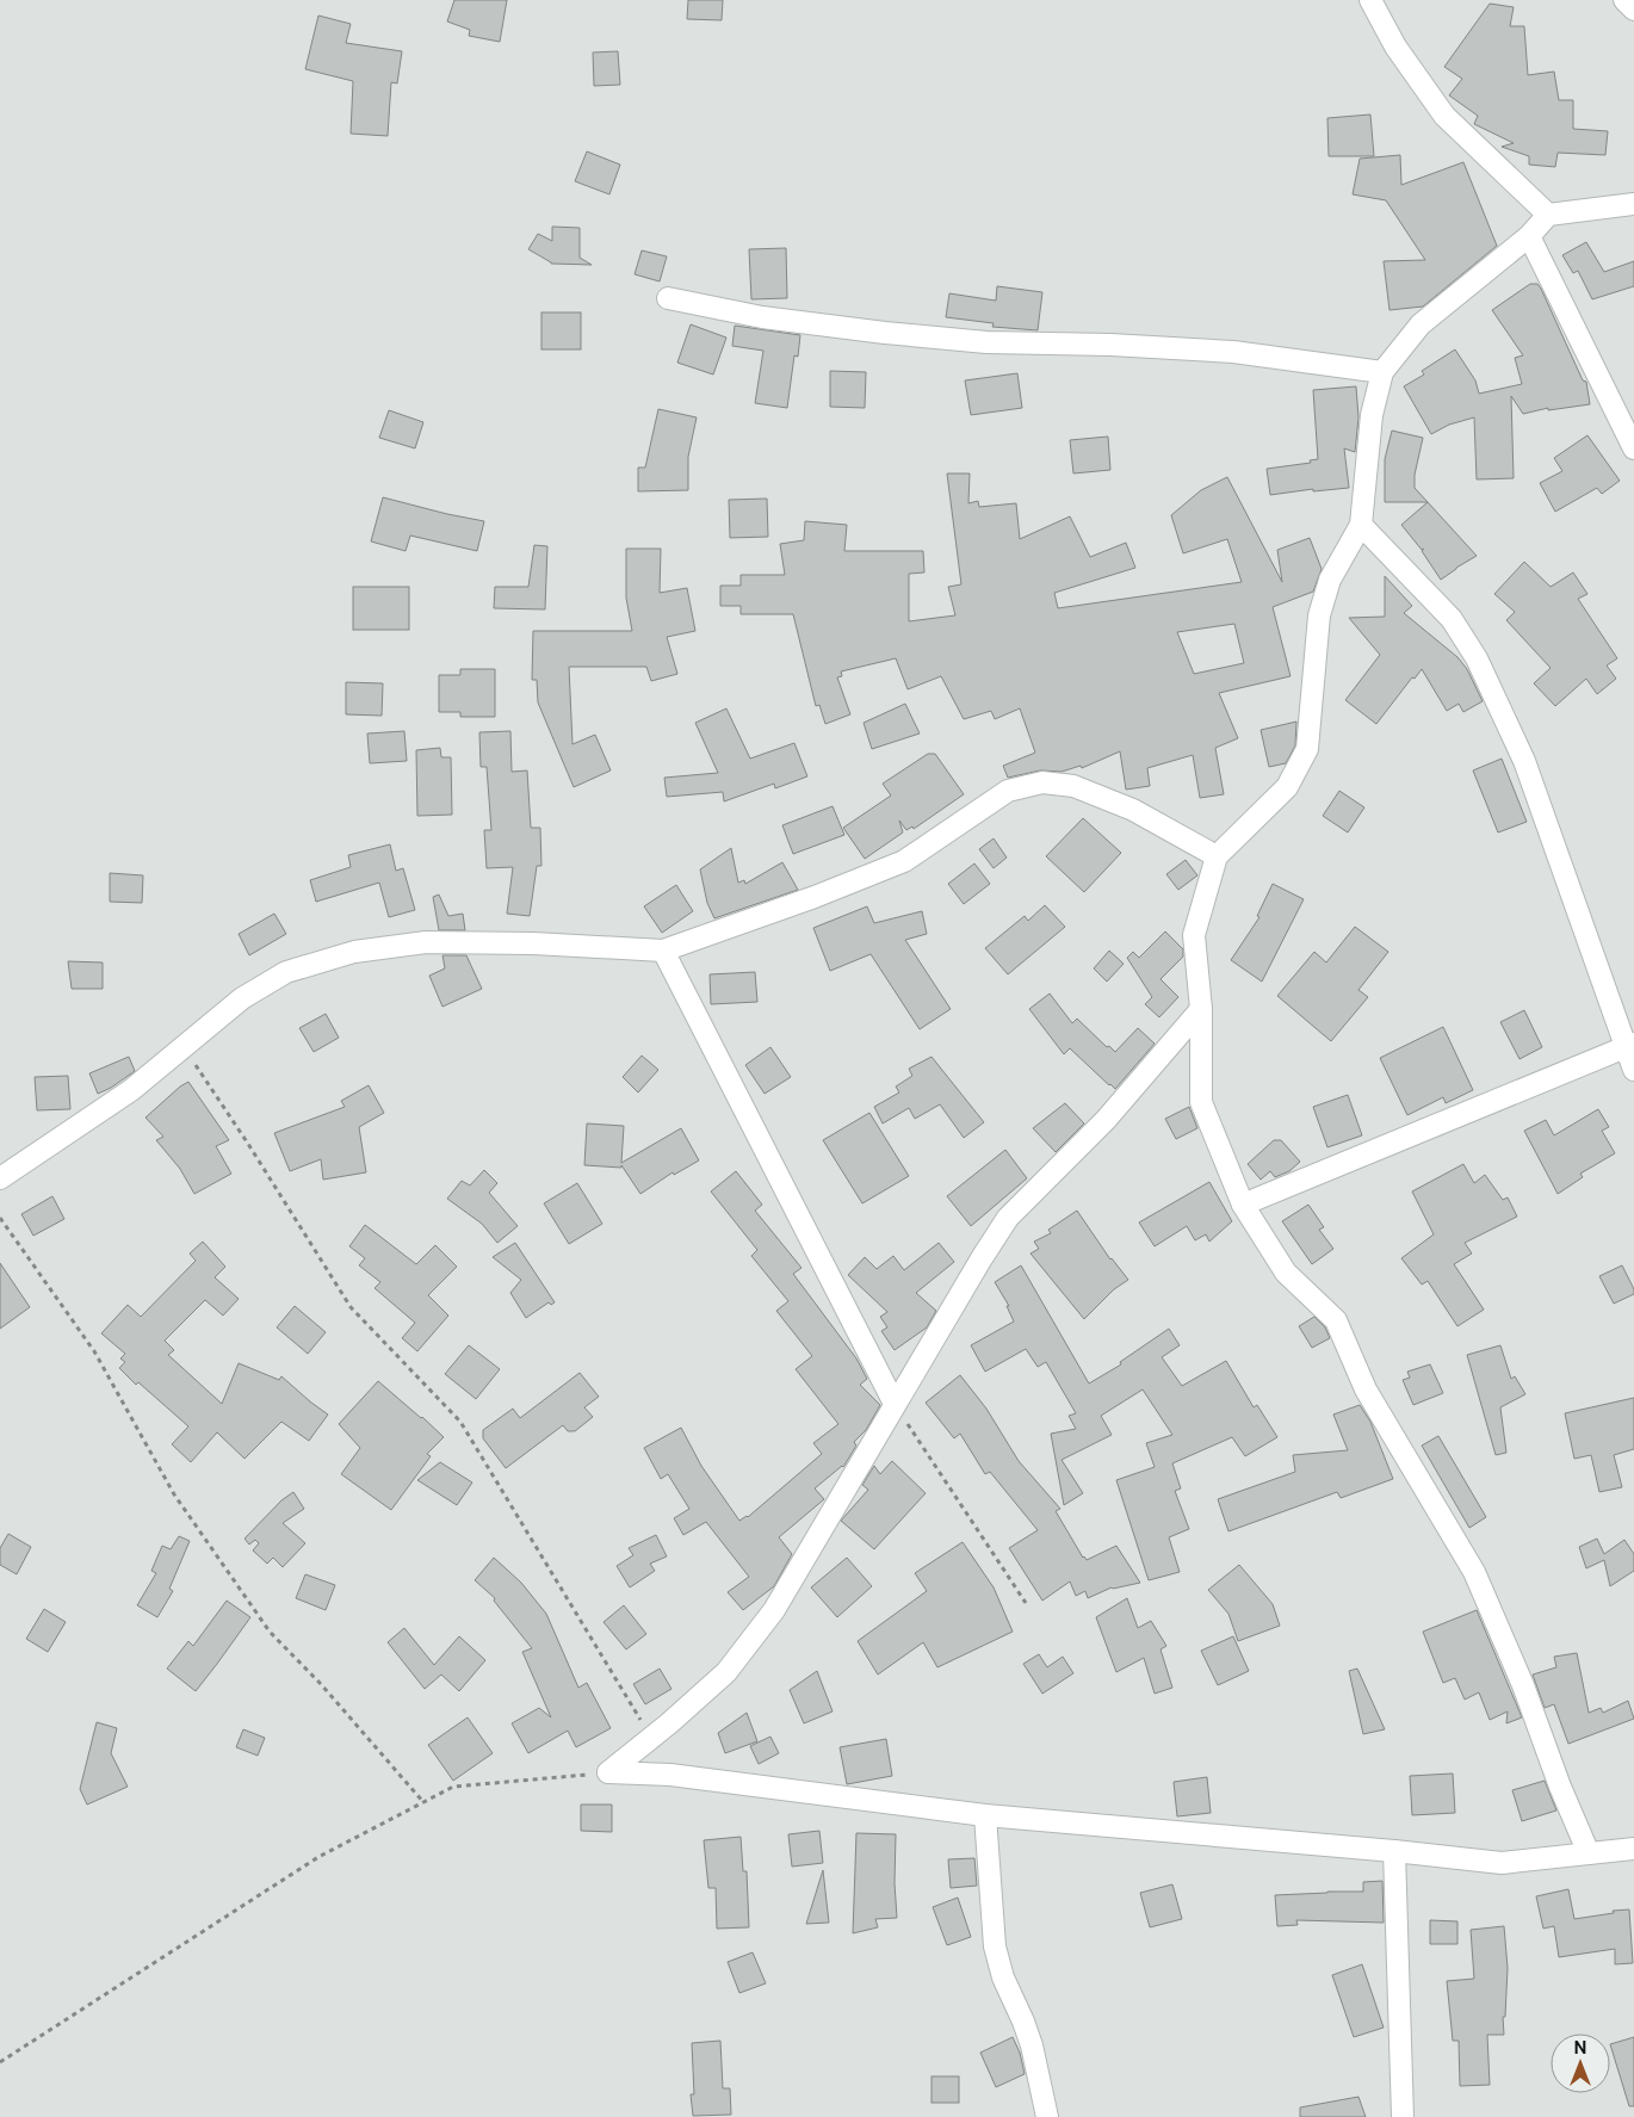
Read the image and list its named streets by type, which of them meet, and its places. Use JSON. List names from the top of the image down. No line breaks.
{"north":"top"}
